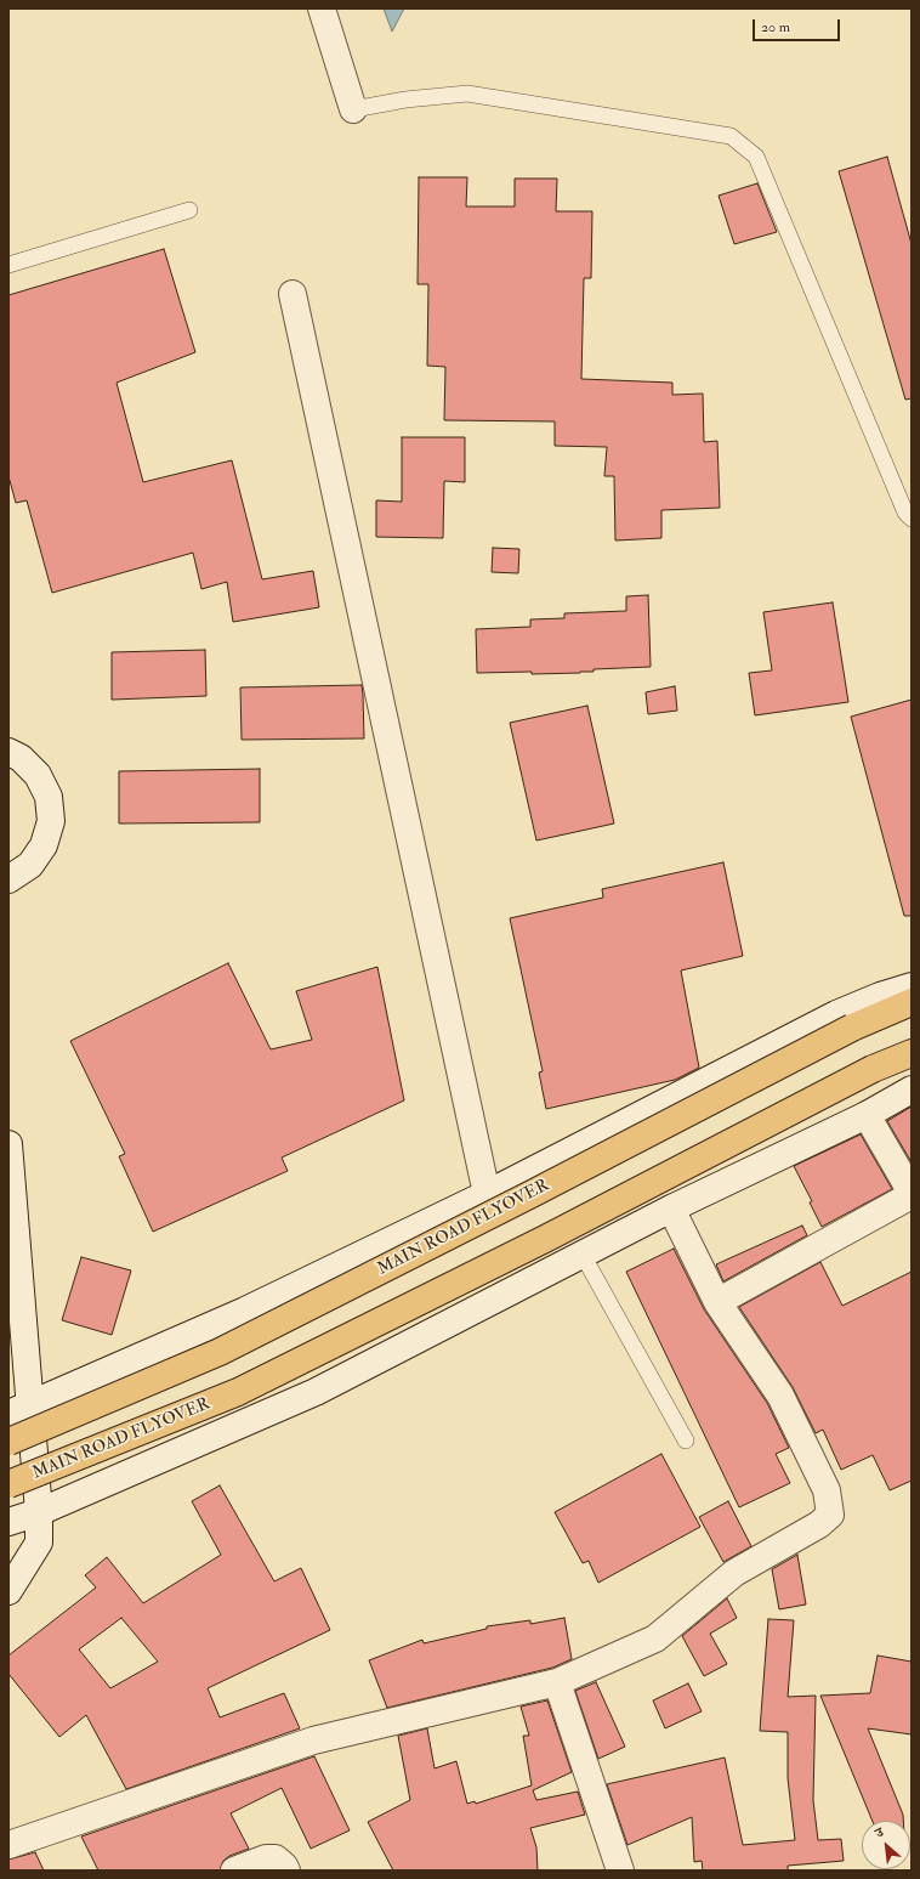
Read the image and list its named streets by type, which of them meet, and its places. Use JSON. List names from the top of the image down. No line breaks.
{"streets":{"main road":["MAIN ROAD FLYOVER"]},"scale_bar":"20 m","north":"top left"}
